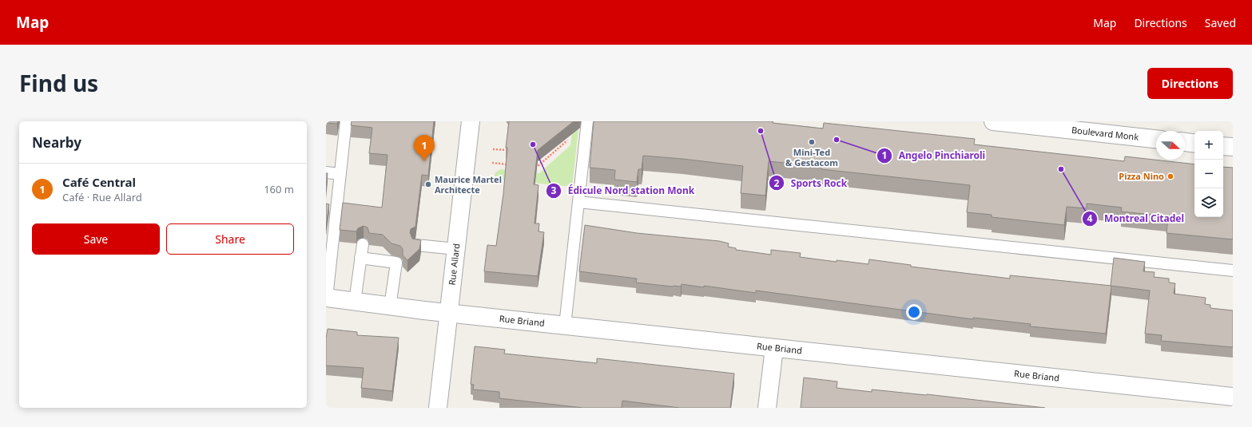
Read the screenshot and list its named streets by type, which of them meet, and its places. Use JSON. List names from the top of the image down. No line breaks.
{"streets":{"street":["Boulevard Monk","Rue Allard","Rue Briand"]},"crossings":[["Rue Allard","Rue Briand"]],"places":["Sports Rock","Angelo Pinchiaroli","Mini-Ted & Gestacom","Édicule Nord station Monk","Montreal Citadel","Pizza Nino","Maurice Martel Architecte"],"north":"right","page":{"header":"Map","nav":["Map","Directions","Saved"],"title":"Find us","buttons":["Directions",["Save","Share"]],"heading":"Nearby","map_buttons":["+","−"],"pins":"1","list":[{"mark":"1","name":"Café Central","note":"Café · Rue Allard","value":"160 m"}]}}
